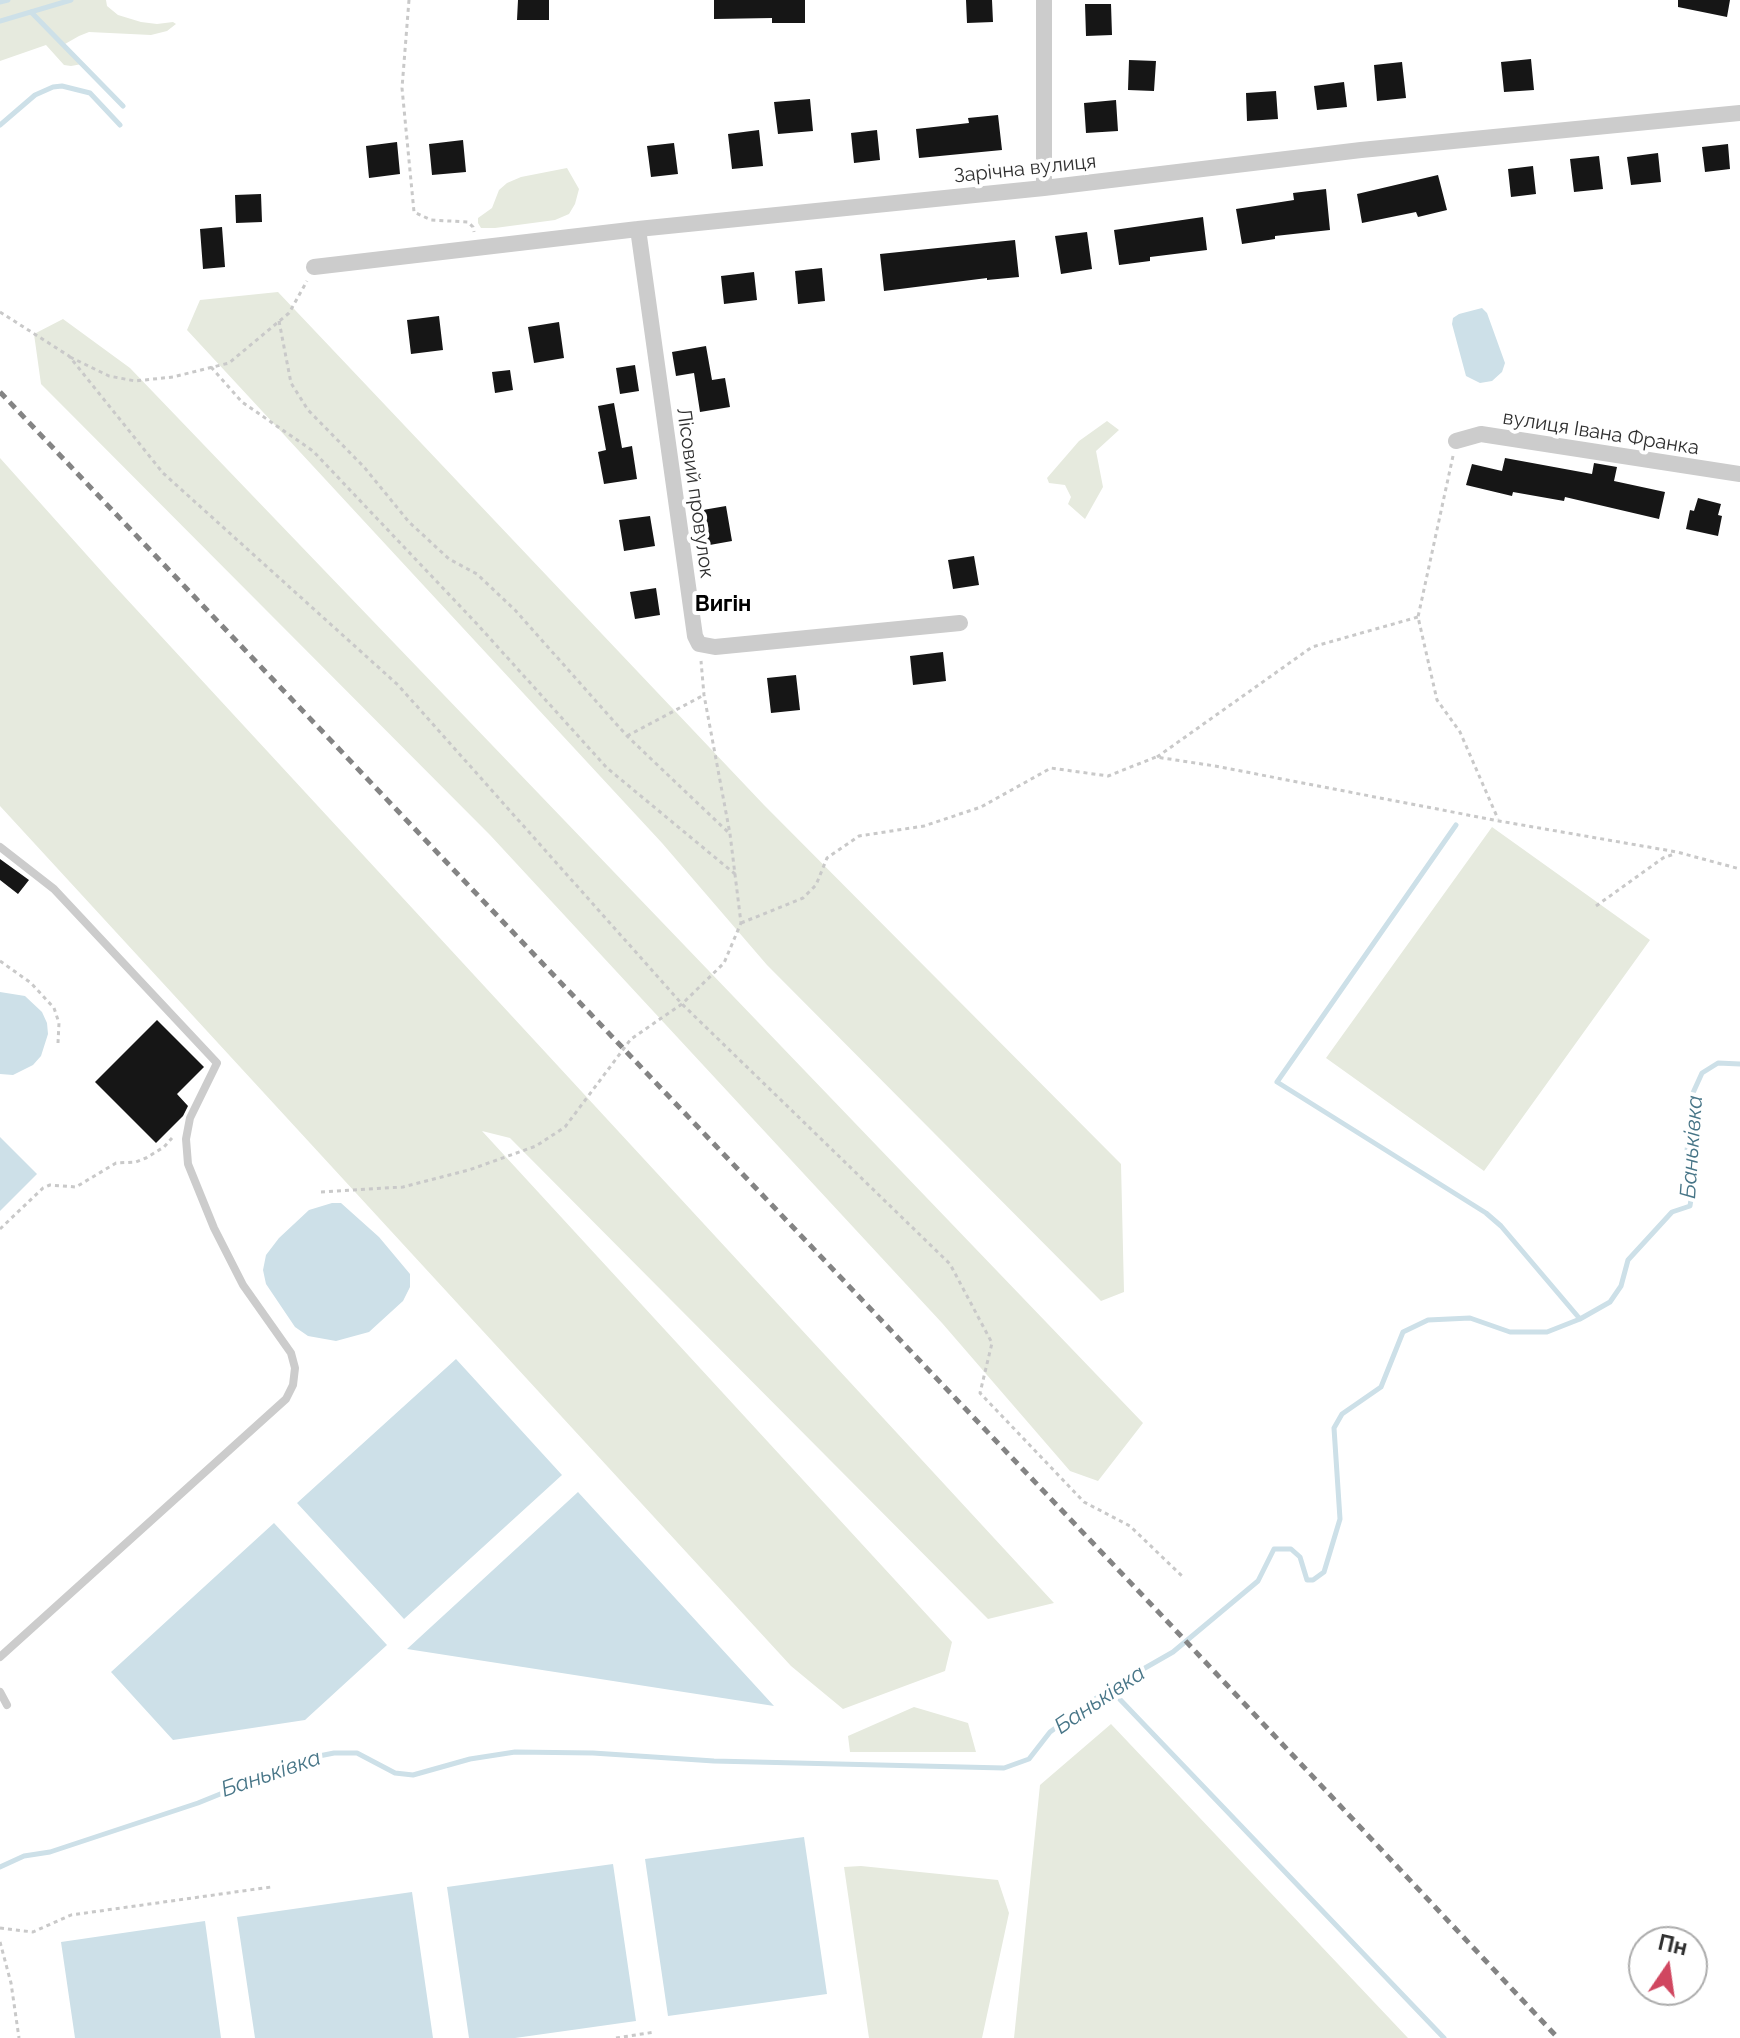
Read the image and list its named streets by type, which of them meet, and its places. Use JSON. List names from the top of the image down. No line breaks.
{"streets":{"street":["Зарічна вулиця","вулиця Івана Франка","Лісовий провулок"]},"crossings":[["Зарічна вулиця","Лісовий провулок"]],"districts":["Вигін"],"water":["Баньківка"],"north":"top"}
